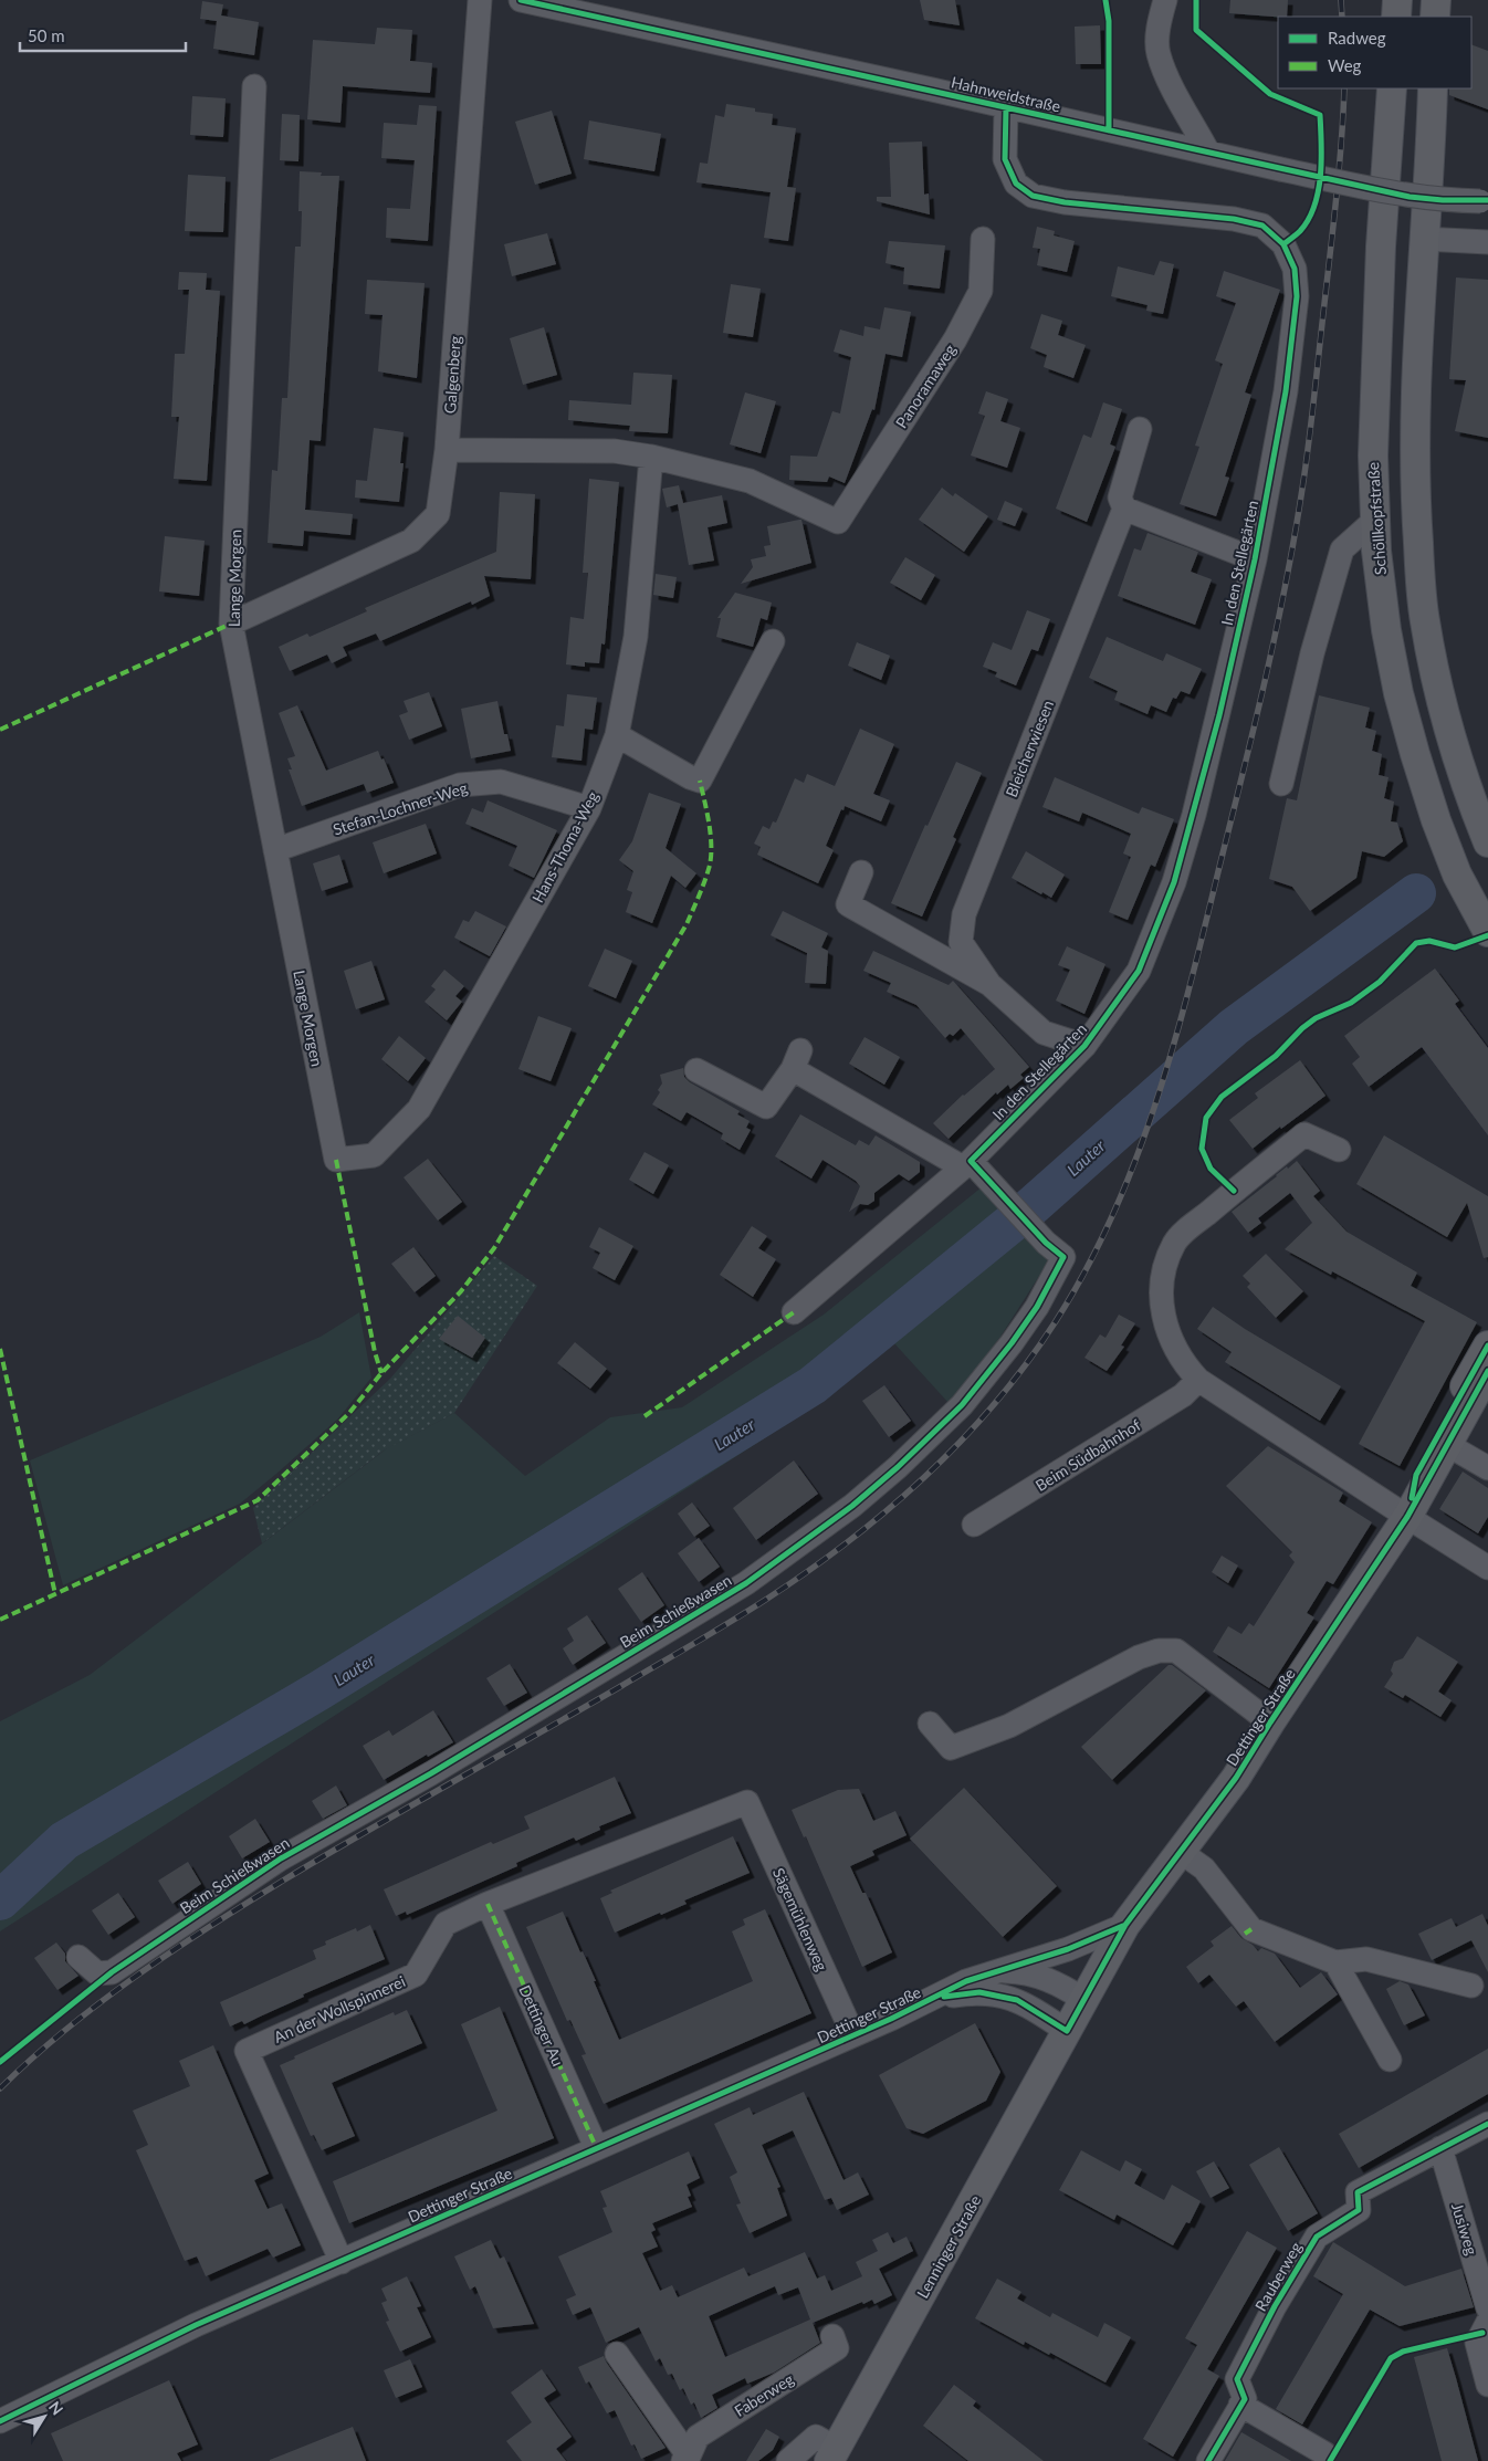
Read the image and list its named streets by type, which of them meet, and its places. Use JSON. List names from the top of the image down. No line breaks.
{"streets":{"main road":["Schöllkopfstraße","Dettinger Straße","Lenninger Straße"],"street":["Hahnweidstraße","Galgenberg","Panoramaweg","In den Stellegärten","Lange Morgen","Bleicherwiesen","Stefan-Lochner-Weg","Hans-Thoma-Weg","Beim Südbahnhof","Beim Schießwasen","Sägemühlenweg","An der Wollspinnerei","Dettinger Au","Jusiweg","Rauberweg","Faberweg"]},"crossings":[["Hahnweidstraße","In den Stellegärten"],["Galgenberg","Lange Morgen"],["Panoramaweg","Hans-Thoma-Weg"],["In den Stellegärten","Bleicherwiesen"],["In den Stellegärten","Beim Schießwasen"],["Lange Morgen","Stefan-Lochner-Weg"],["Lange Morgen","Hans-Thoma-Weg"],["Stefan-Lochner-Weg","Hans-Thoma-Weg"],["Dettinger Straße","Sägemühlenweg"],["Dettinger Straße","An der Wollspinnerei"],["Dettinger Straße","Dettinger Au"],["Dettinger Straße","Lenninger Straße"],["Sägemühlenweg","An der Wollspinnerei"],["An der Wollspinnerei","Dettinger Au"],["Jusiweg","Rauberweg"]],"water":["Lauter"],"legend":["Radweg","Weg"],"scale_bar":"50 m","north":"top right"}
